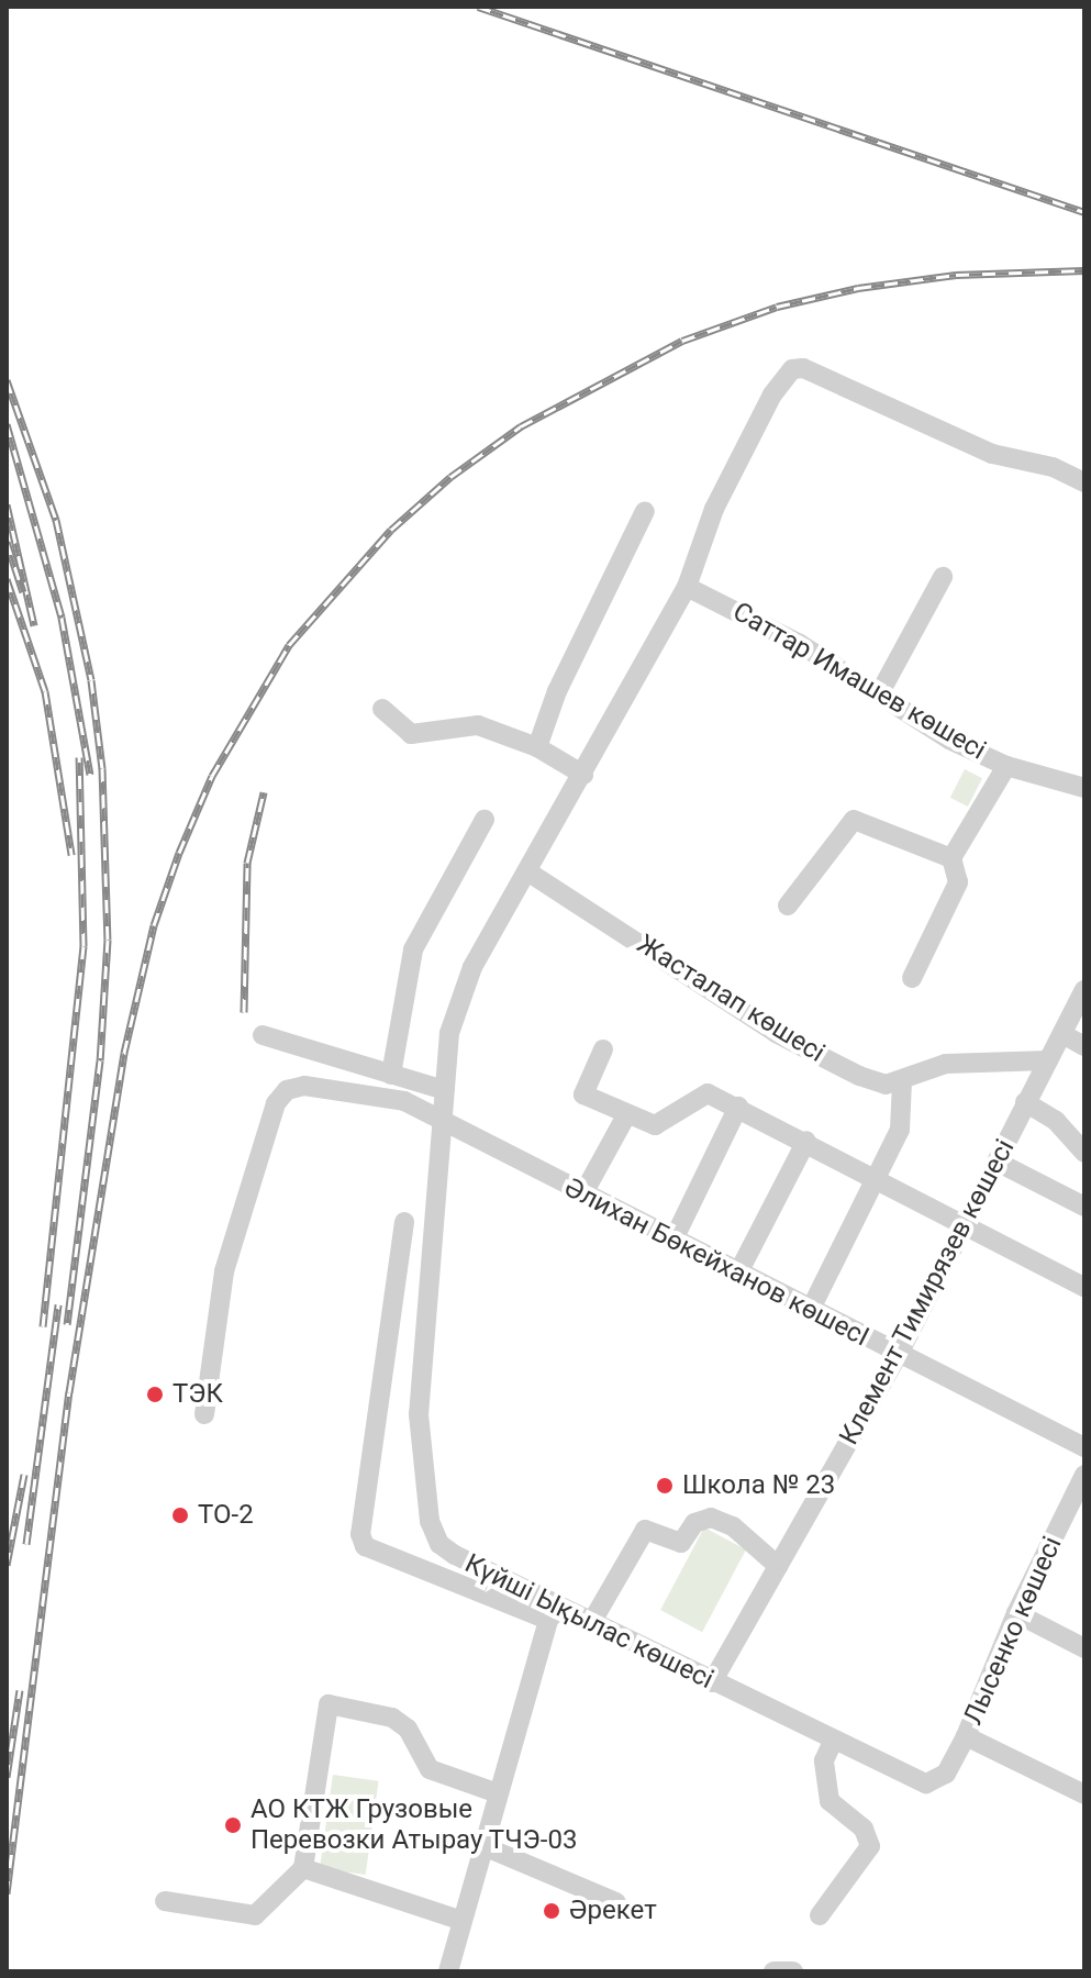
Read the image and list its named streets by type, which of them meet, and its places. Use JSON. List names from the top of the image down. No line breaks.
{"streets":{"street":["Саттар Имашев көшесі","Жасталап көшесі","Әлихан Бөкейханов көшесI","Клемент Тимирязев көшесі","Күйші Ықылас көшесі","Лысенко көшесі"]},"crossings":[["Саттар Имашев көшесі","Күйші Ықылас көшесі"],["Жасталап көшесі","Клемент Тимирязев көшесі"],["Жасталап көшесі","Күйші Ықылас көшесі"],["Әлихан Бөкейханов көшесI","Клемент Тимирязев көшесі"],["Әлихан Бөкейханов көшесI","Күйші Ықылас көшесі"],["Клемент Тимирязев көшесі","Күйші Ықылас көшесі"],["Күйші Ықылас көшесі","Лысенко көшесі"]],"places":["ТЭК","Школа № 23","ТО-2","АО КТЖ Грузовые Перевозки Атырау ТЧЭ-03","Әрекет"]}
